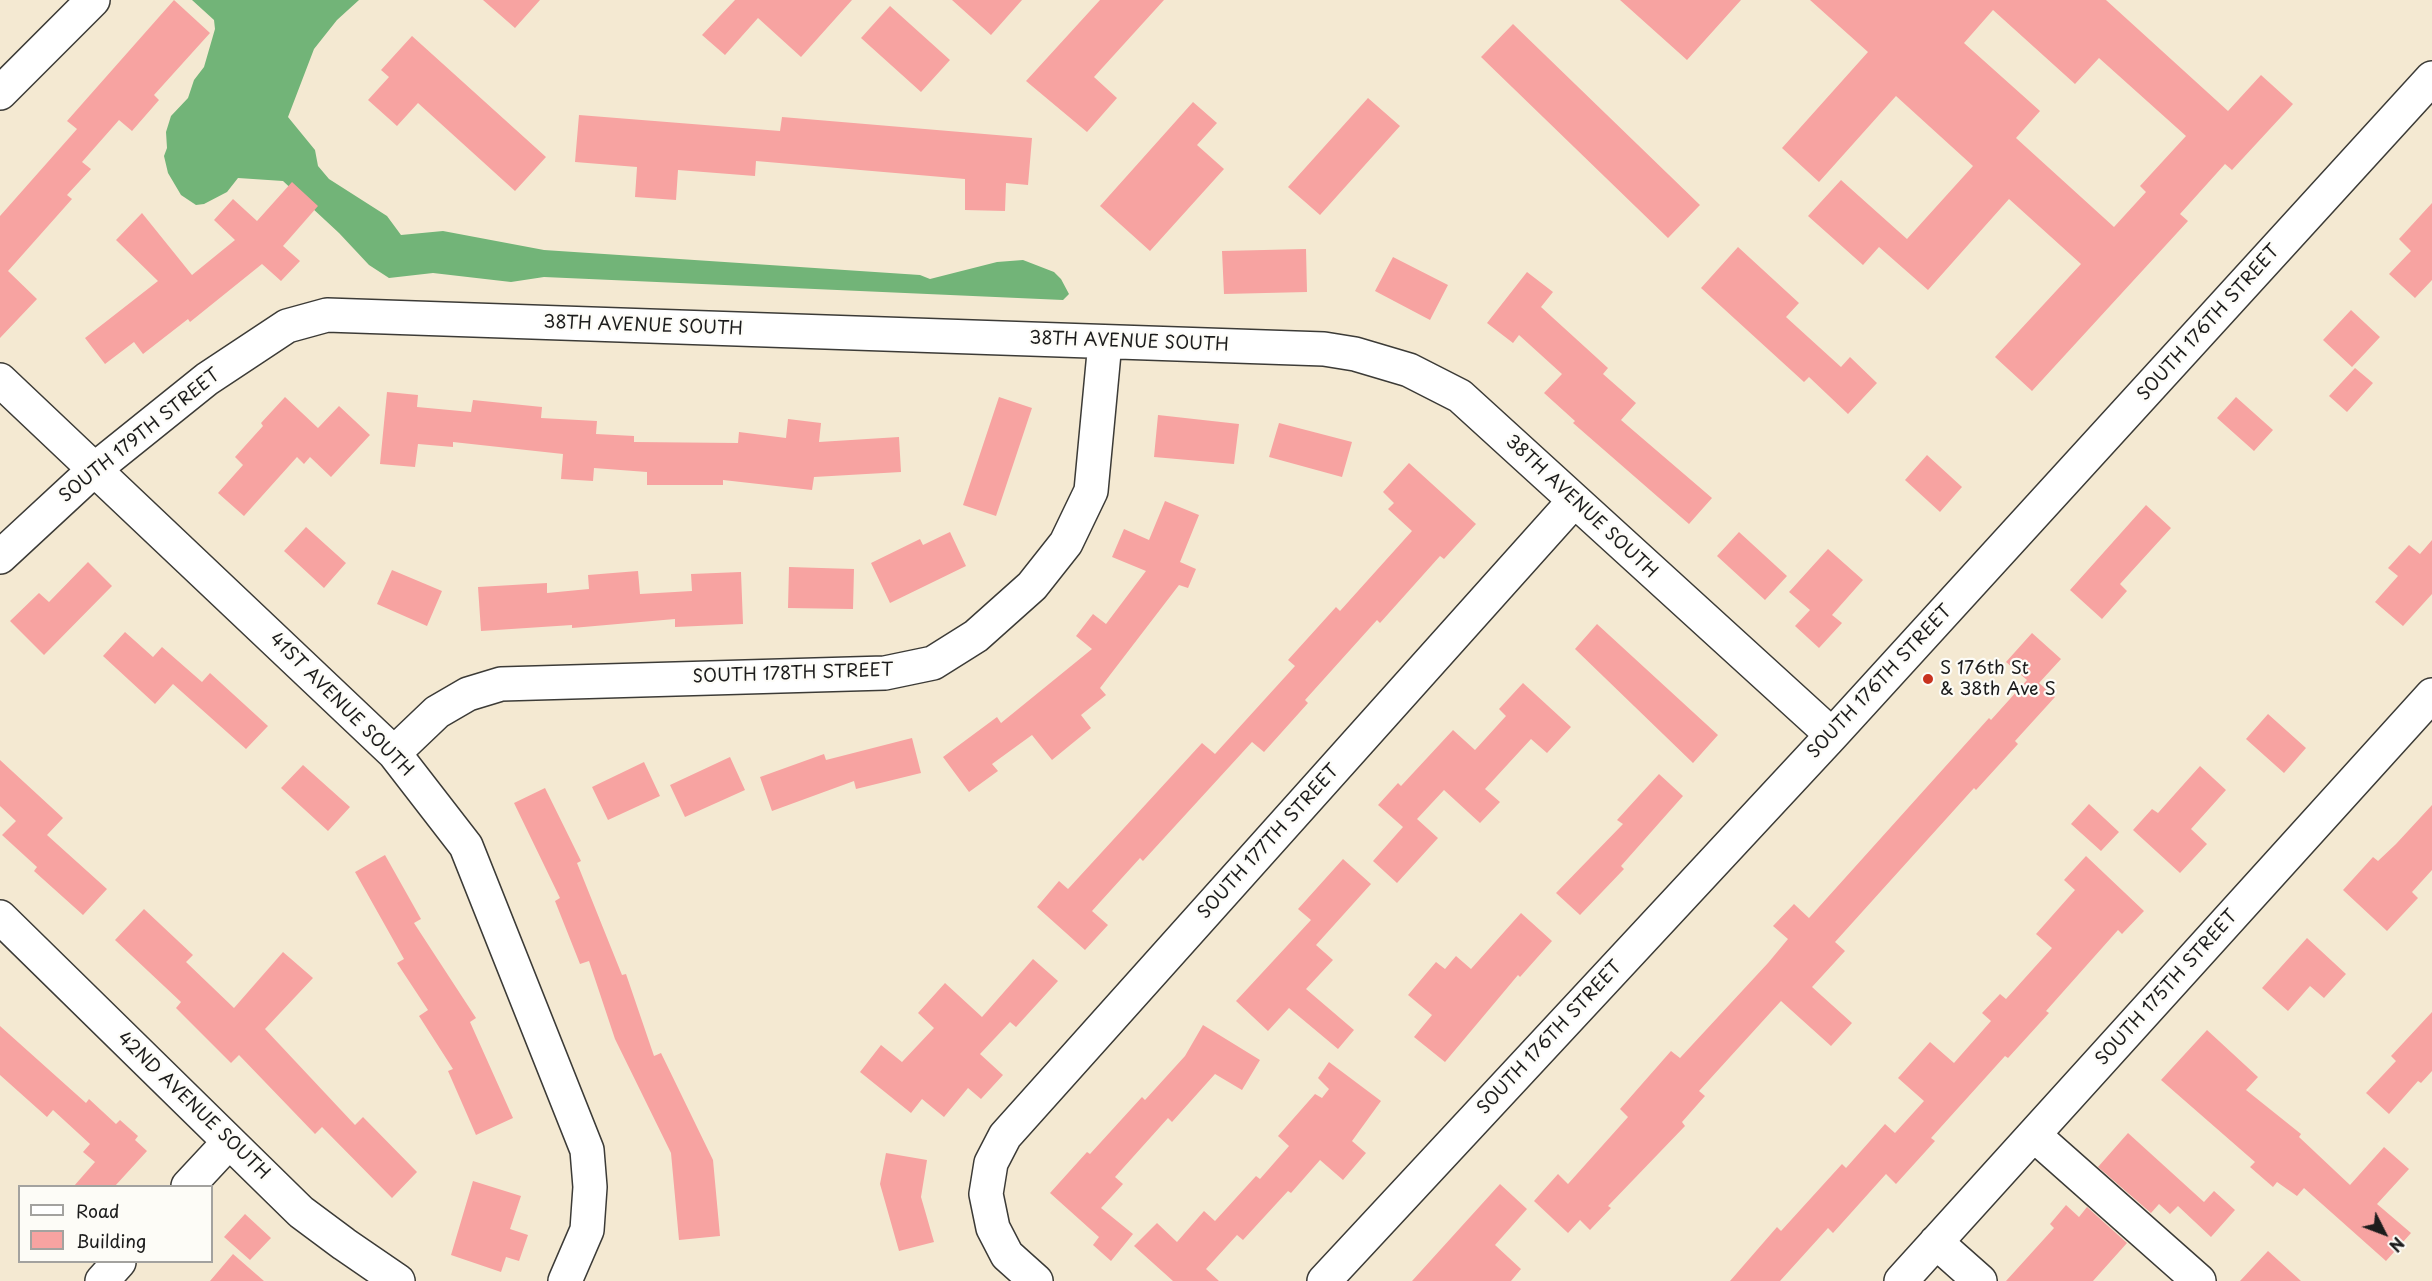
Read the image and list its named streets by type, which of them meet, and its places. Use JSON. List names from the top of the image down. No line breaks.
{"streets":{"street":["SOUTH 176TH STREET","38TH AVENUE SOUTH","SOUTH 179TH STREET","SOUTH 178TH STREET","41ST AVENUE SOUTH","SOUTH 177TH STREET","SOUTH 175TH STREET","42ND AVENUE SOUTH"]},"crossings":[["SOUTH 176TH STREET","38TH AVENUE SOUTH"],["38TH AVENUE SOUTH","SOUTH 179TH STREET"],["38TH AVENUE SOUTH","SOUTH 178TH STREET"],["38TH AVENUE SOUTH","SOUTH 177TH STREET"],["SOUTH 179TH STREET","41ST AVENUE SOUTH"],["SOUTH 178TH STREET","41ST AVENUE SOUTH"]],"places":["S 176th St & 38th Ave S"],"legend":["Road","Building"],"north":"bottom right"}
